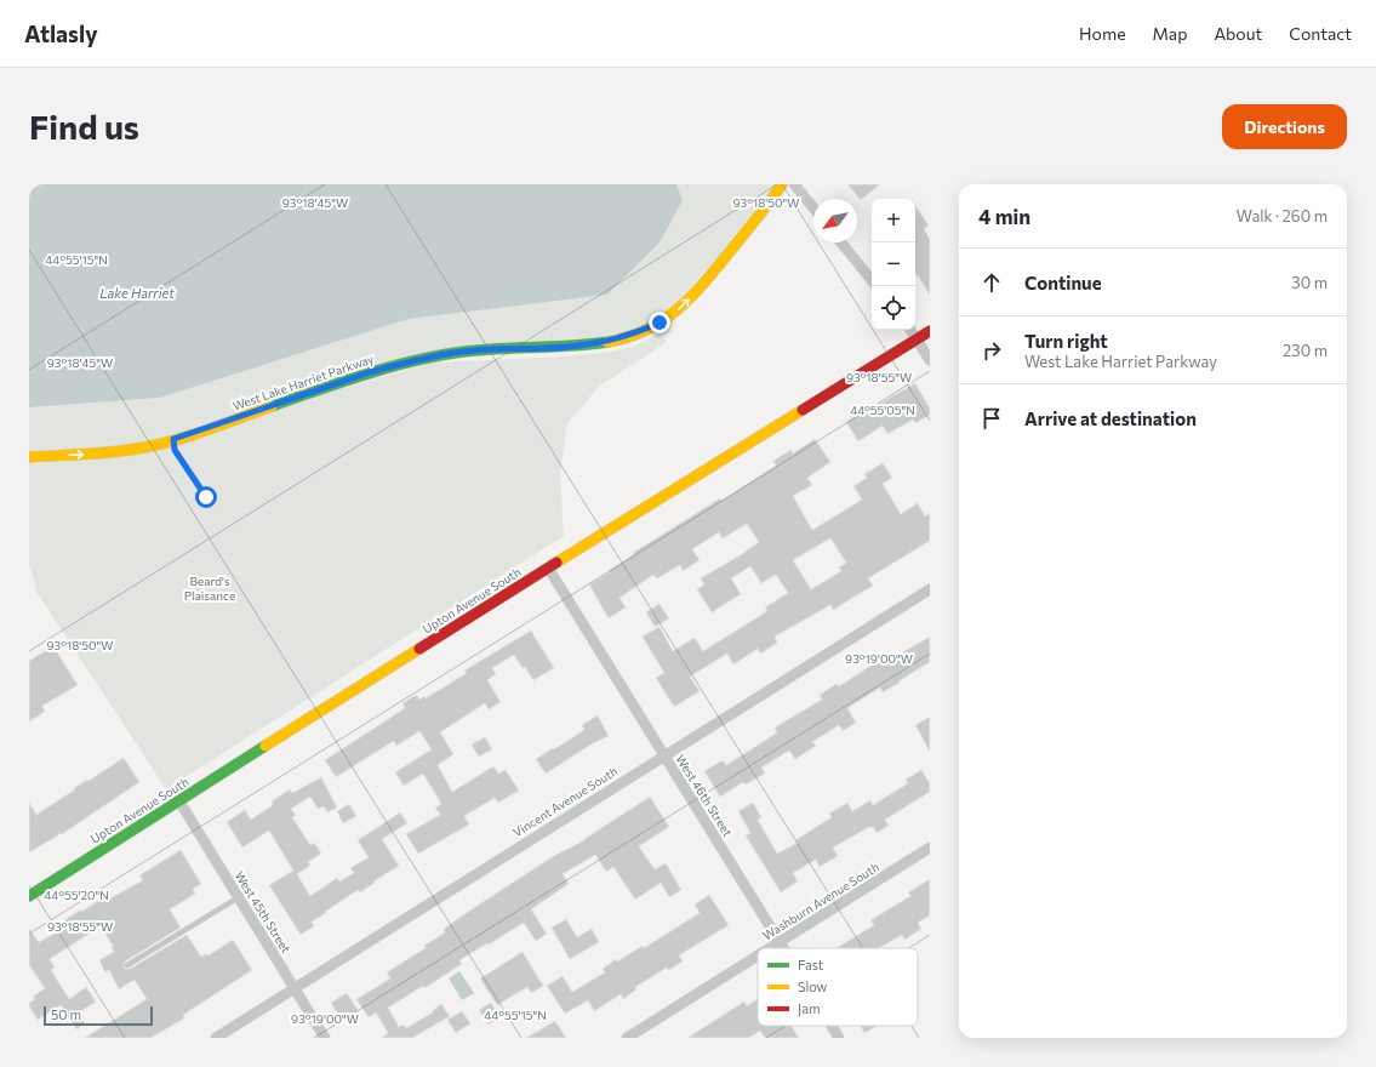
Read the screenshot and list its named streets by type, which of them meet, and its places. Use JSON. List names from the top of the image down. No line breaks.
{"streets":{"street":["West Lake Harriet Parkway","Upton Avenue South","West 46th Street","Vincent Avenue South","Washburn Avenue South","West 45th Street"]},"crossings":[["Upton Avenue South","West 46th Street"],["Upton Avenue South","West 45th Street"],["West 46th Street","Vincent Avenue South"],["West 46th Street","Washburn Avenue South"],["Vincent Avenue South","West 45th Street"]],"one_way":["West Lake Harriet Parkway"],"water":["Lake Harriet"],"parks":["Beard's Plaisance"],"legend":["Fast","Slow","Jam"],"scale_bar":"50 m","north":"bottom left","page":{"header":"Atlasly","nav":["Home","Map","About","Contact"],"buttons":"Directions","title":"Find us","heading":["4 min","Walk · 260 m"],"map_buttons":["+","−"],"list":[["Continue","30 m"],["Turn right","West Lake Harriet Parkway","230 m"],"Arrive at destination"],"scale":"50 m"},"coordinates":["93°18'45\"W","93°18'50\"W","44°55'15\"N","93°18'55\"W","44°55'05\"N","93°19'00\"W","44°55'20\"N"]}
